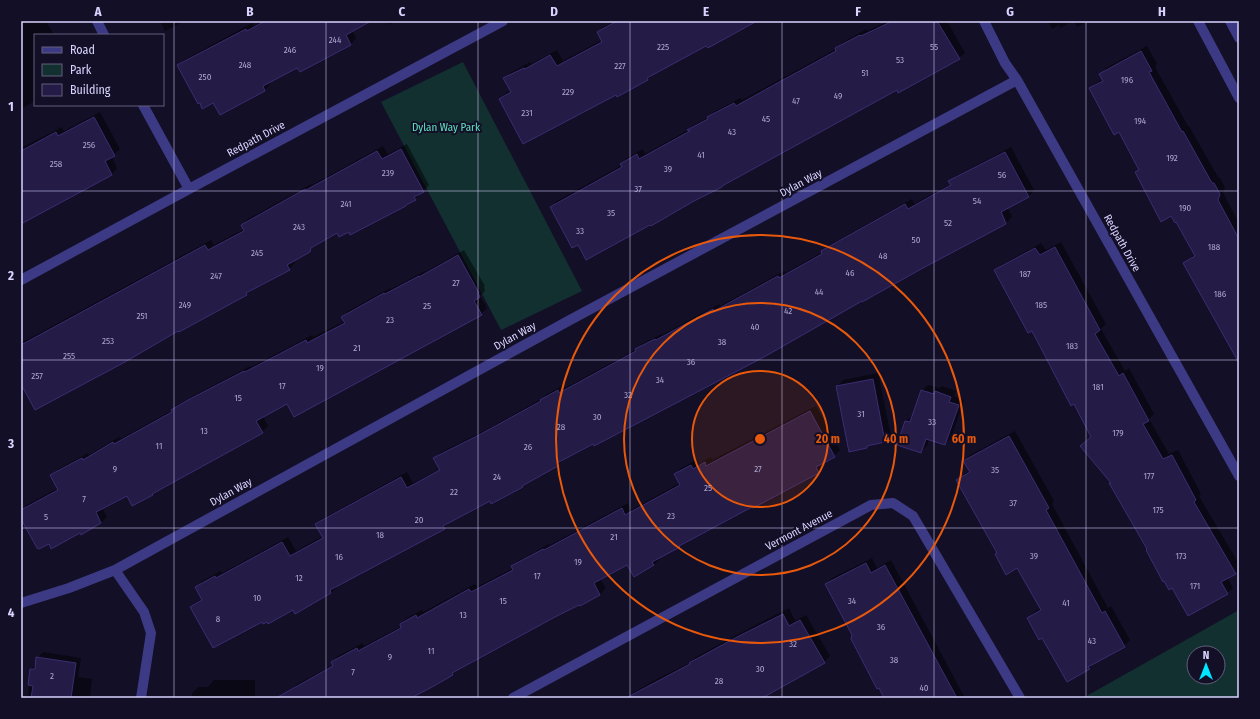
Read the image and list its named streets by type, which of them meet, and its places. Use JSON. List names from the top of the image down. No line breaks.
{"streets":{"street":["Redpath Drive","Dylan Way","Vermont Avenue"]},"crossings":[["Redpath Drive","Dylan Way"]],"parks":["Dylan Way Park"],"house_numbers":["244","225","55","246","53","248","227","51","250","196","229","49","47","231","45","194","43","256","41","192","258","39","239","56","37","54","241","190","35","52","243","33","50","188","245","48","46","187","247","27","44","186","249","185","25","42","251","23","40","253","38","183","21","255","36","19","257","34","17","181","32","15","31","30","33","28","13","179","11","26","9","27","35","177","24","25","22","7","37","175","23","5","20","18","21","39","173","16","19","17","12","171","10","15","34","41","13","8","36","43","32","11","9","38","30","7","2","28","40"],"legend":["Road","Park","Building"],"north":"top","grid":{"columns":["A","B","C","D","E","F","G","H"],"rows":["1","2","3","4"]},"rings":["20 m","40 m","60 m"]}
